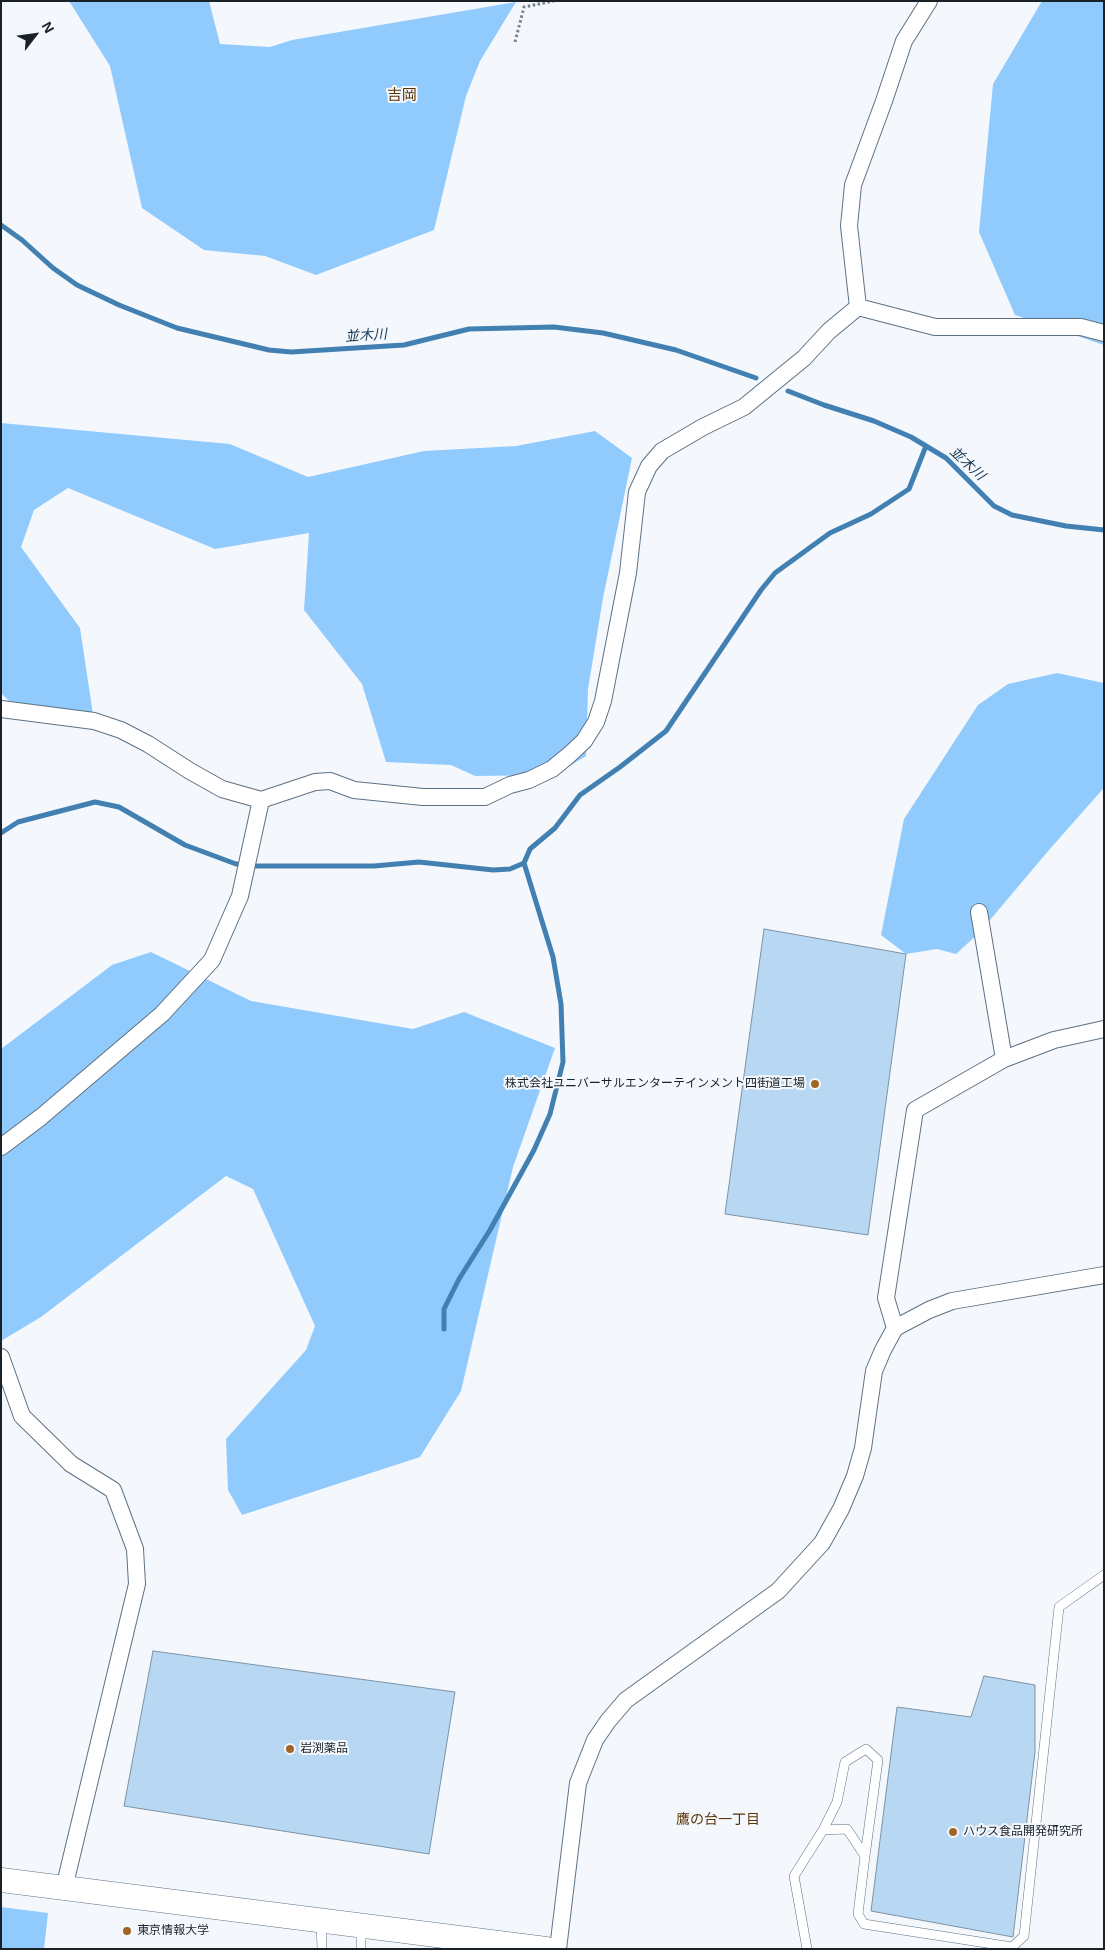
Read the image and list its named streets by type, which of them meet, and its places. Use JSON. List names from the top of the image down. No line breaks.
{"districts":["吉岡","鷹の台一丁目"],"water":["並木川"],"places":["株式会社ユニバーサルエンターテインメント四街道工場","岩渕薬品","ハウス食品開発研究所","東京情報大学"],"north":"top right"}
